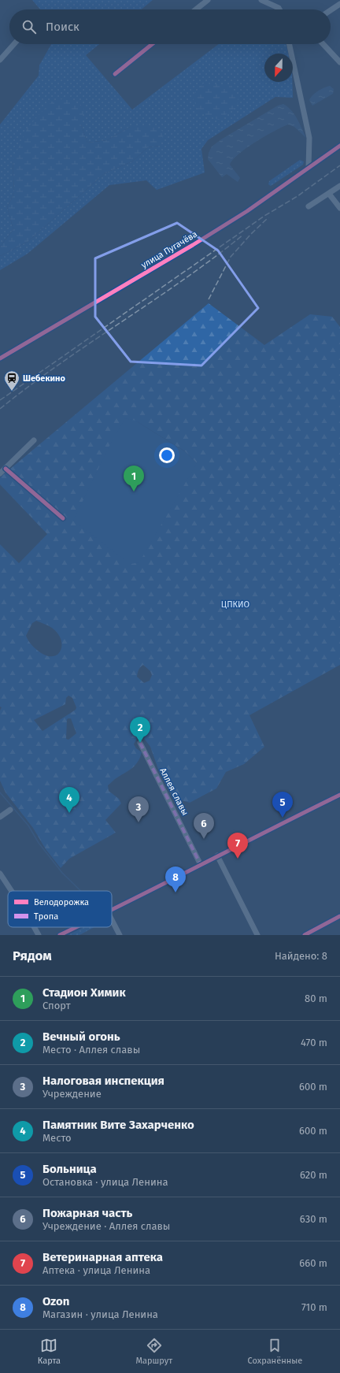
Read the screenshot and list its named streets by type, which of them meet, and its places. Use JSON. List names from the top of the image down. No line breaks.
{"streets":{"street":["улица Пугачёва","Аллея славы"]},"parks":["ЦПКИО"],"places":{"station":["Шебекино"]},"legend":["Велодорожка","Тропа"],"north":"bottom","page":{"search":"Поиск","pins":["1","2","4","5","3","6","7","8"],"heading":["Рядом","Найдено: 8"],"list":[{"mark":"1","name":"Стадион Химик","note":"Спорт","value":"80 m"},{"mark":"2","name":"Вечный огонь","note":"Место · Аллея славы","value":"470 m"},{"mark":"3","name":"Налоговая инспекция","note":"Учреждение","value":"600 m"},{"mark":"4","name":"Памятник Вите Захарченко","note":"Место","value":"600 m"},{"mark":"5","name":"Больница","note":"Остановка · улица Ленина","value":"620 m"},{"mark":"6","name":"Пожарная часть","note":"Учреждение · Аллея славы","value":"630 m"},{"mark":"7","name":"Ветеринарная аптека","note":"Аптека · улица Ленина","value":"660 m"},{"mark":"8","name":"Ozon","note":"Магазин · улица Ленина","value":"710 m"}],"nav":["Карта","Маршрут","Сохранённые"]}}
